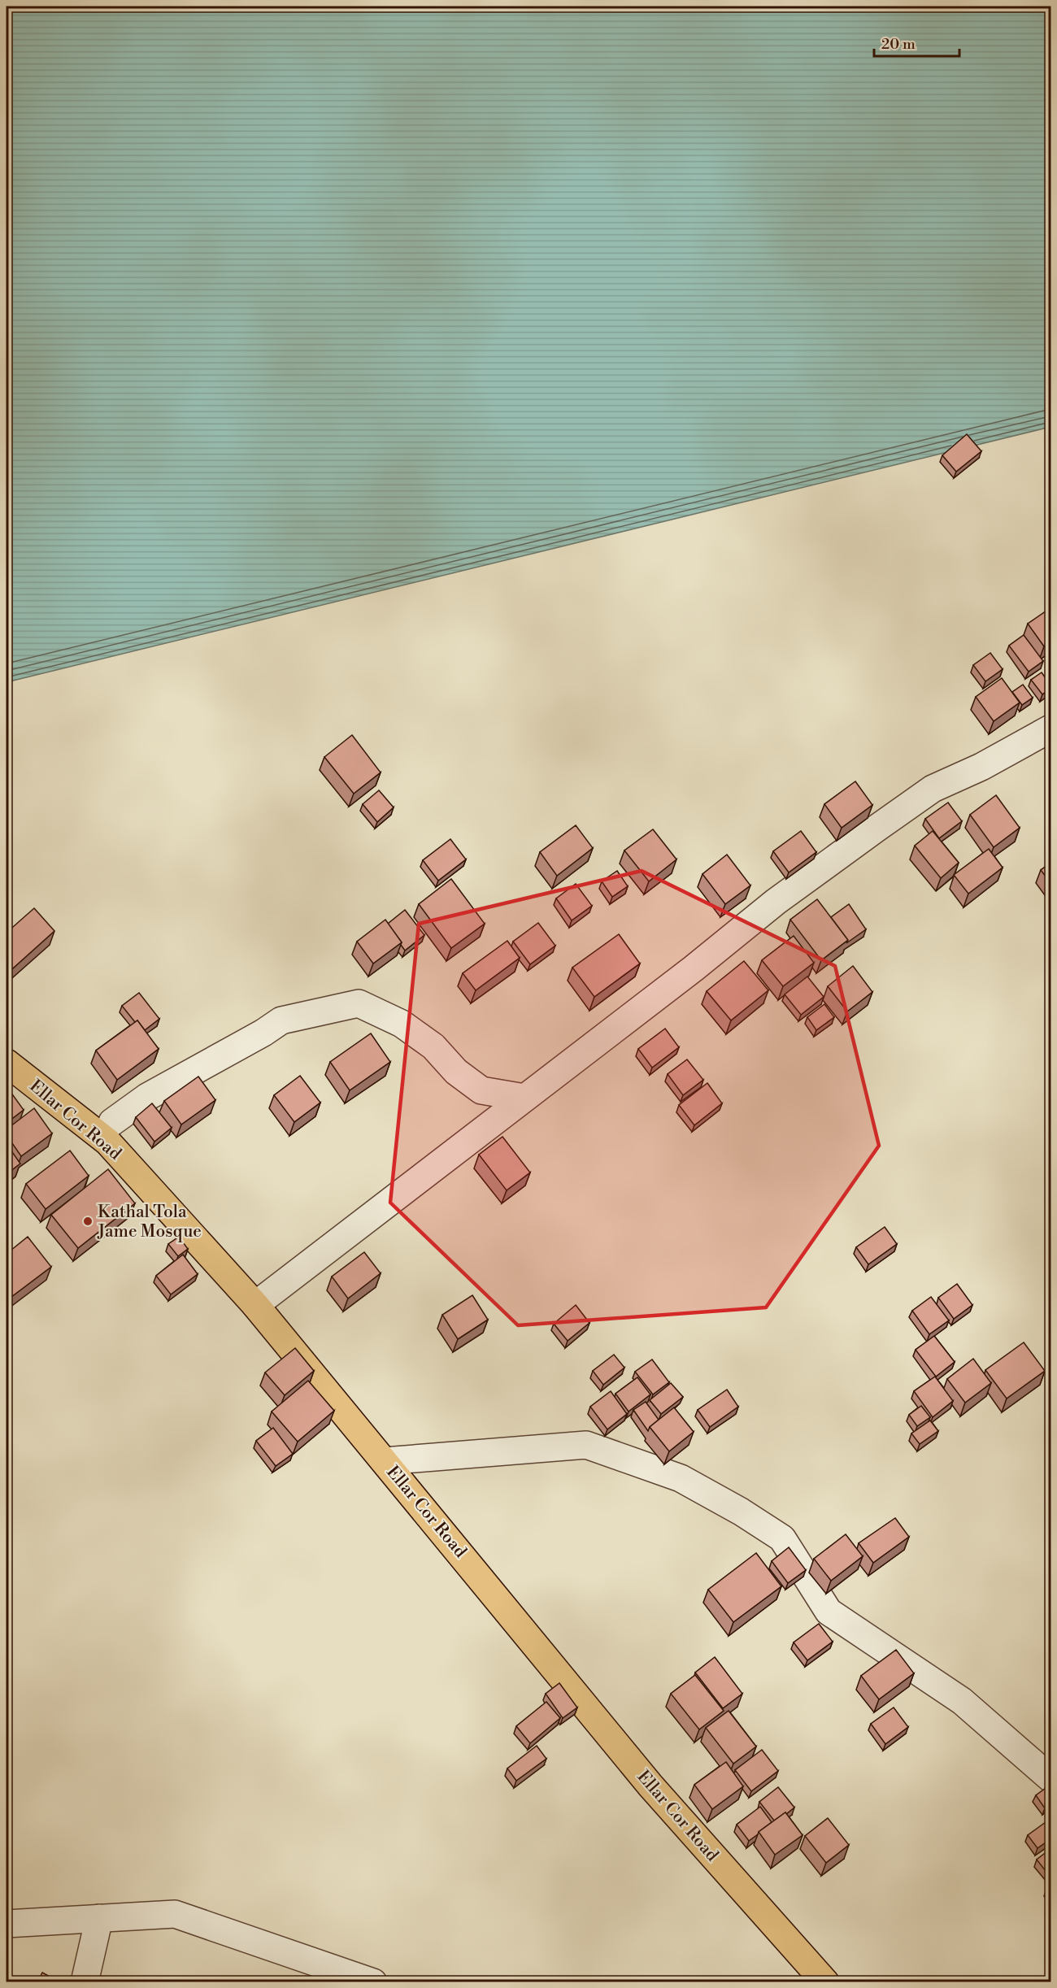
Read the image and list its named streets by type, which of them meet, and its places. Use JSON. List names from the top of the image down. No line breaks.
{"streets":{"main road":["Ellar Cor Road"]},"places":["Kathal Tola Jame Mosque"],"scale_bar":"20 m"}
